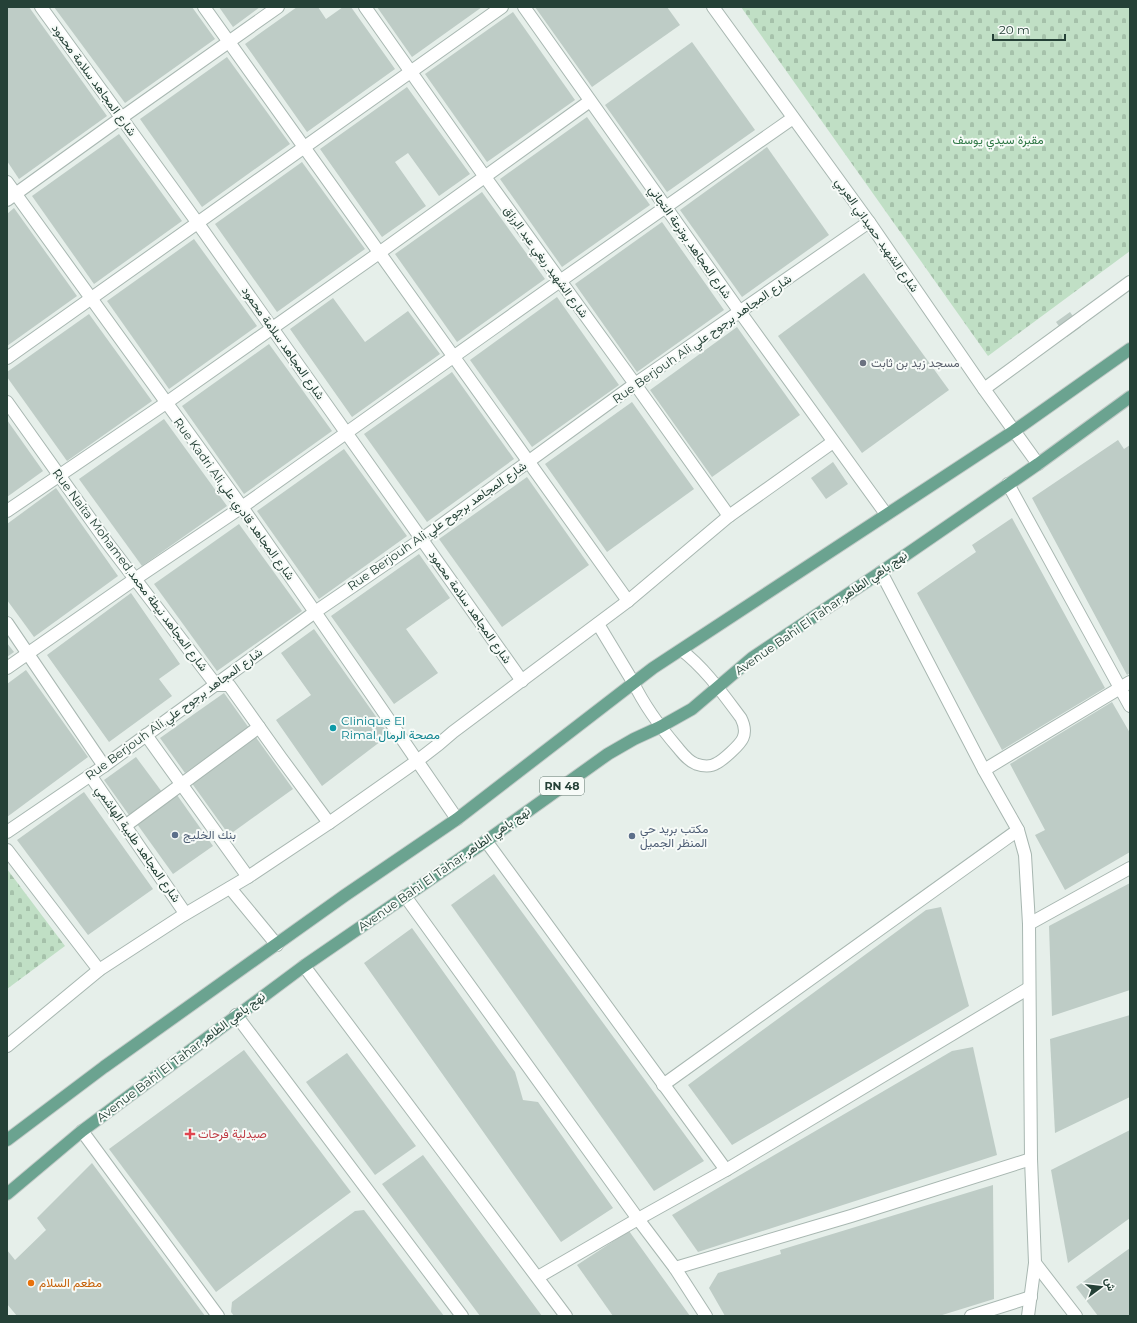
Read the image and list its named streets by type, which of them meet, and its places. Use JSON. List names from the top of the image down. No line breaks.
{"streets":{"main road":["Avenue Bahi El Tahar,نهج باهي الطاهر","RN 48"],"street":["شارع المجاهد سلامة محمود","شارع الشهيد حميداني العربي","شارع المجاهد بوترعة التجاني","شارع الشهيد ريغي عبد الرزاق","Rue Berjouh Ali,شارع المجاهد برجوح علي","Rue Kadri Ali,شارع المجاهد قادري علي","Rue Naita Mohamed,شارع المجاهد نيطة محمد","شارع المجاهد طليبة الهاشمي"]},"crossings":[["شارع المجاهد سلامة محمود","Rue Berjouh Ali,شارع المجاهد برجوح علي"],["شارع الشهيد حميداني العربي","Rue Berjouh Ali,شارع المجاهد برجوح علي"],["شارع الشهيد حميداني العربي","Avenue Bahi El Tahar,نهج باهي الطاهر"],["شارع الشهيد حميداني العربي","RN 48"],["شارع المجاهد بوترعة التجاني","Rue Berjouh Ali,شارع المجاهد برجوح علي"],["شارع المجاهد بوترعة التجاني","RN 48"],["شارع الشهيد ريغي عبد الرزاق","Rue Berjouh Ali,شارع المجاهد برجوح علي"],["Rue Berjouh Ali,شارع المجاهد برجوح علي","Rue Kadri Ali,شارع المجاهد قادري علي"],["Rue Berjouh Ali,شارع المجاهد برجوح علي","Rue Naita Mohamed,شارع المجاهد نيطة محمد"],["Rue Berjouh Ali,شارع المجاهد برجوح علي","شارع المجاهد طليبة الهاشمي"],["Rue Kadri Ali,شارع المجاهد قادري علي","RN 48"]],"parks":["مقبرة سيدي يوسف"],"places":{"other":["مسجد زيد بن ثابت","Clinique El Rimal,مصحة الرمال","بنك الخليج","مكتب بريد حي المنظر الجميل","مطعم السلام"],"health":["صيدلية فرحات"]},"scale_bar":"20 m","north":"right"}
